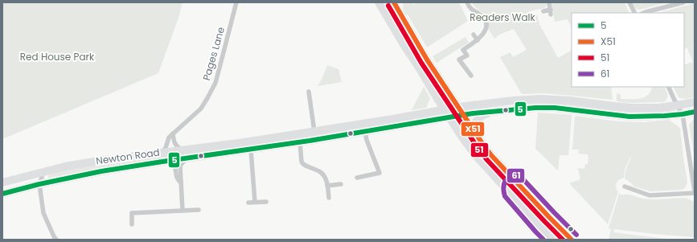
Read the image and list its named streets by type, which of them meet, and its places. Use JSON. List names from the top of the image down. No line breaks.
{"streets":{"highway":["Newton Road"],"street":["Pages Lane"]},"crossings":[["Pages Lane","Newton Road"]],"parks":["Readers Walk","Red House Park"],"lines":["transit line X51","transit line 51","transit line 5","transit line 61"],"legend":["5","X51","51","61"]}
